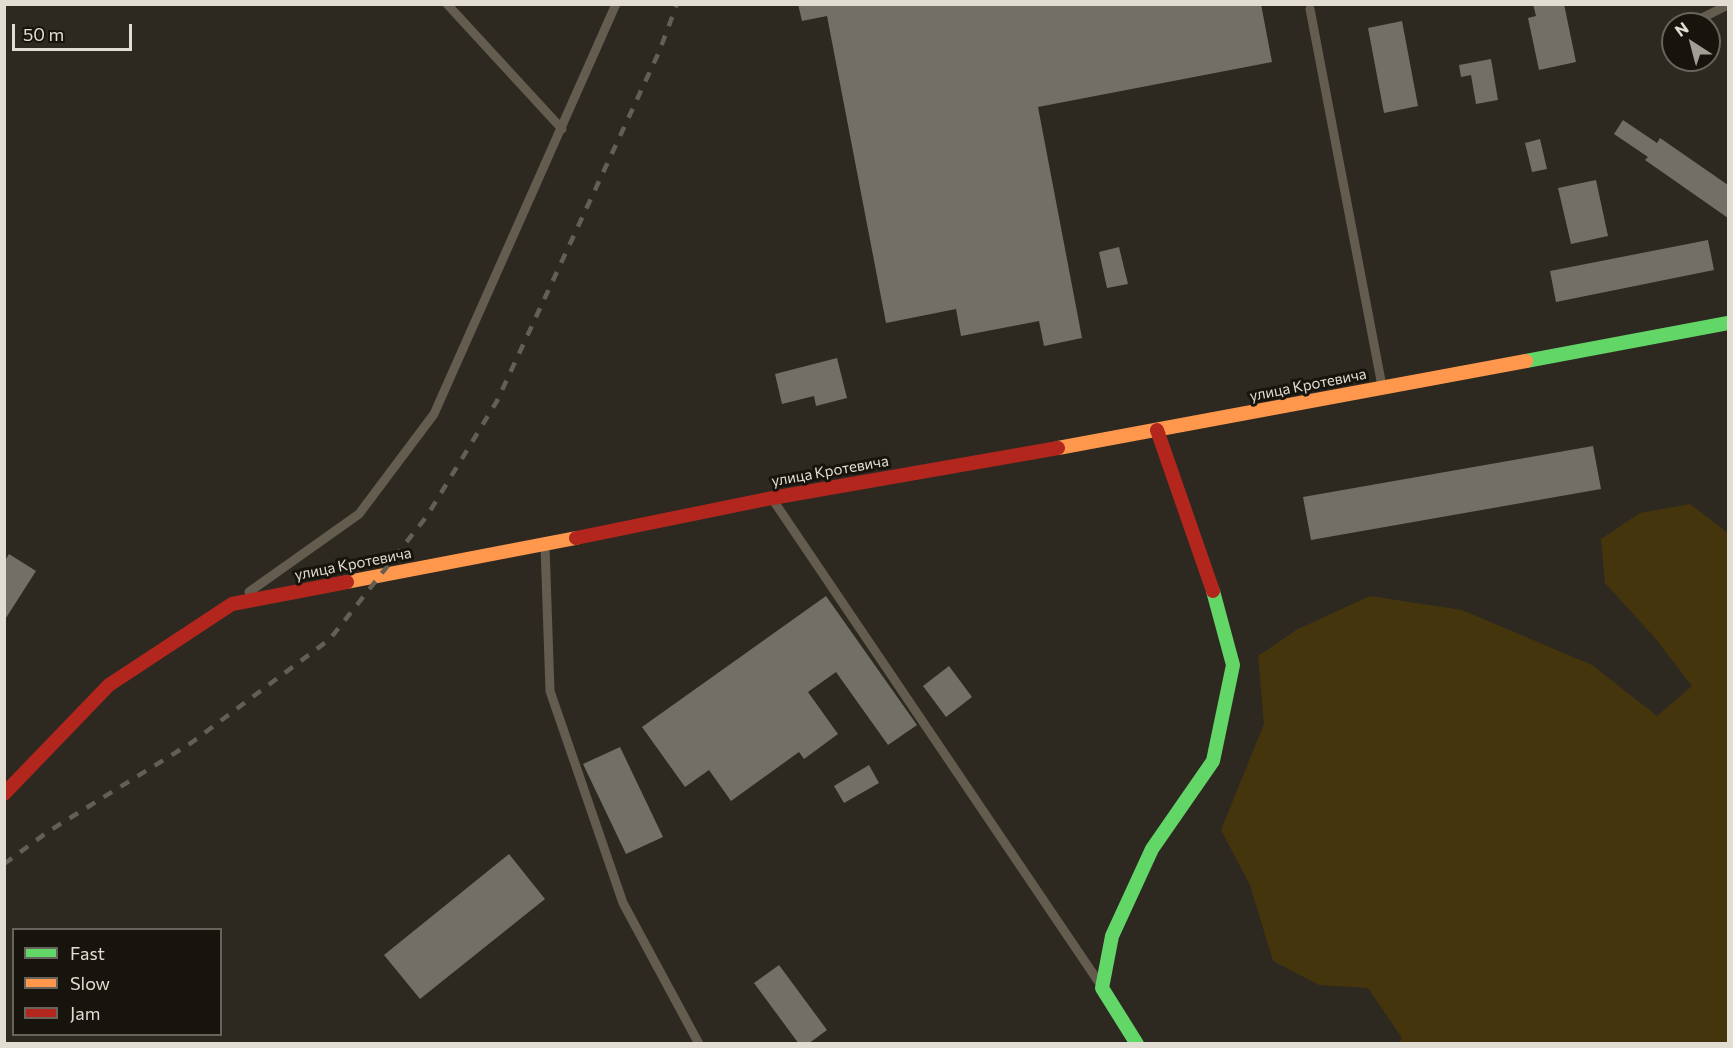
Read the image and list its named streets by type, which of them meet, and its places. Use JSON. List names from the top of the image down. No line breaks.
{"streets":{"street":["улица Кротевича"]},"legend":["Fast","Slow","Jam"],"scale_bar":"50 m","north":"top left"}
